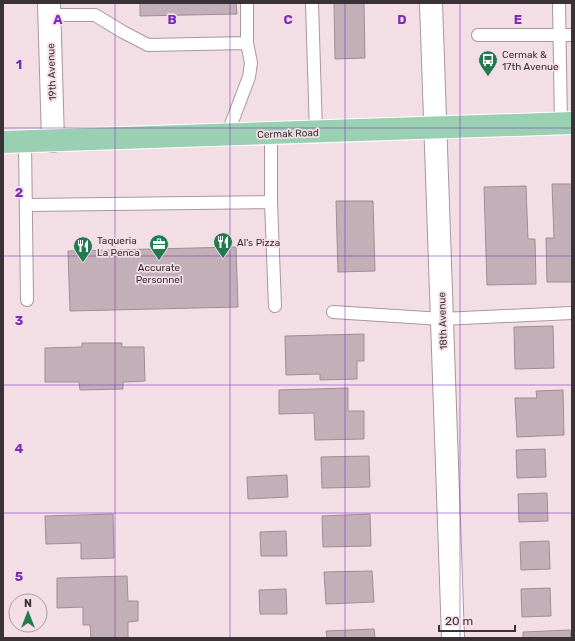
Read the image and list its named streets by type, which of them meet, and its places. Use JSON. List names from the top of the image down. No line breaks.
{"streets":{"main road":["Cermak Road"],"street":["19th Avenue","18th Avenue"]},"crossings":[["19th Avenue","Cermak Road"],["Cermak Road","18th Avenue"]],"places":{"bus stop":["Cermak & 17th Avenue"],"restaurant":["Al's Pizza","Taqueria La Penca"],"office":["Accurate Personnel"]},"scale_bar":"20 m","north":"top","grid":{"columns":["A","B","C","D","E"],"rows":["1","2","3","4","5"]}}
